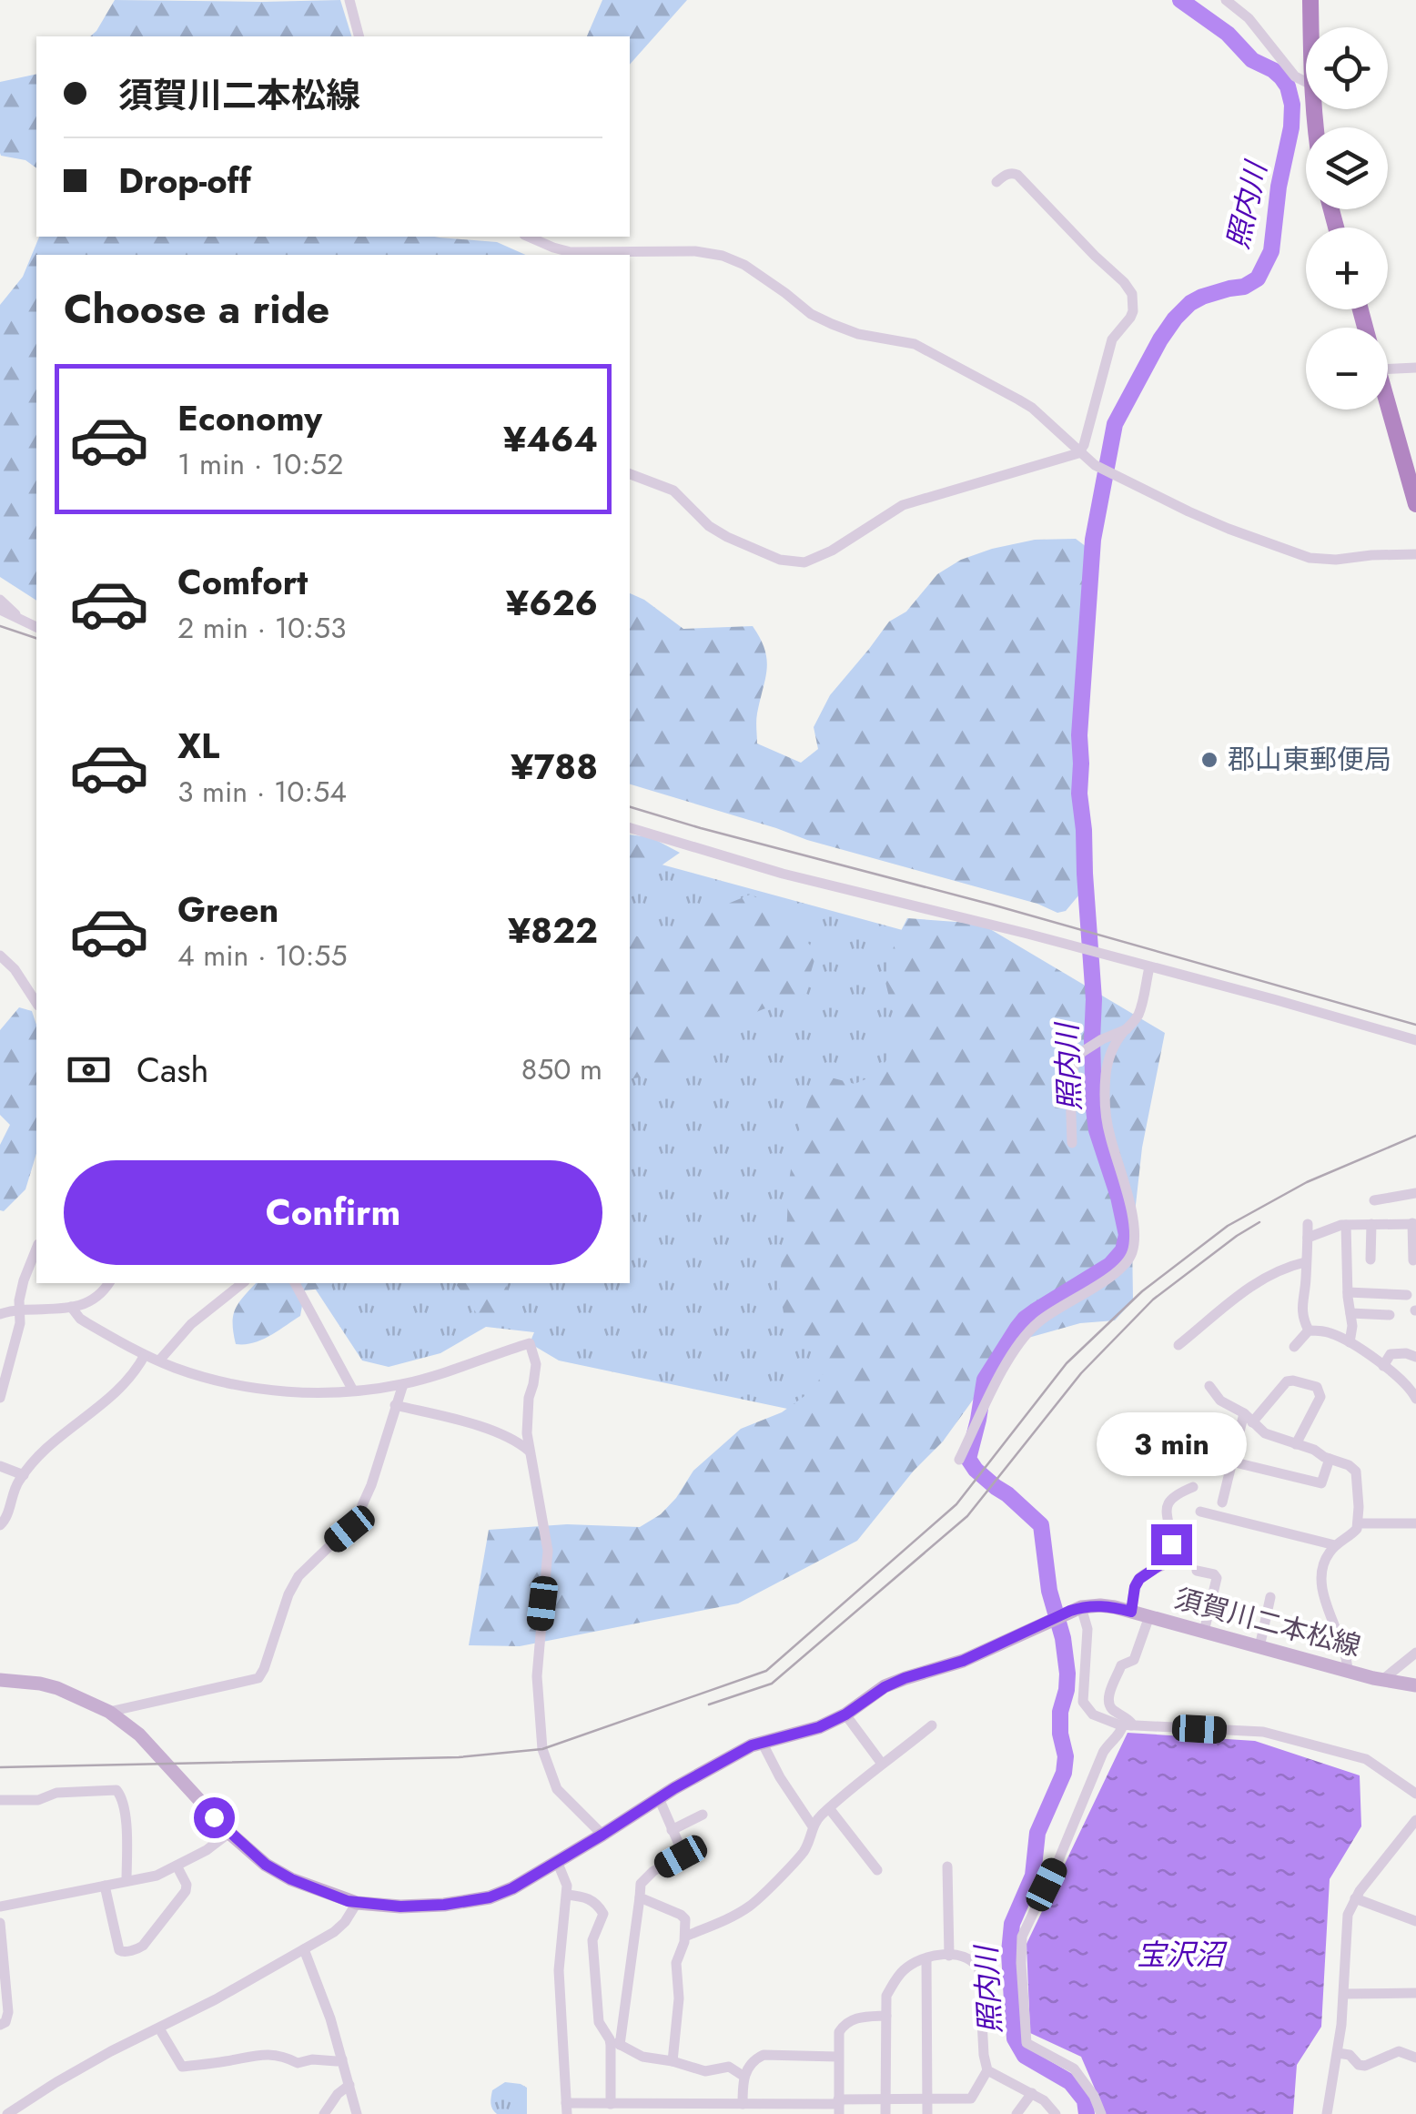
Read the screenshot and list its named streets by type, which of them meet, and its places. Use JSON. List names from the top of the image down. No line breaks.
{"streets":{"main road":["須賀川二本松線"]},"water":["照内川","宝沢沼"],"places":["郡山東郵便局"],"page":{"map_buttons":["+","−"],"banner":["須賀川二本松線","Drop-off"],"heading":"Choose a ride","list":[{"name":"Economy","note":"1 min · 10:52","value":"¥464"},{"name":"Comfort","note":"2 min · 10:53","value":"¥626"},{"name":"XL","note":"3 min · 10:54","value":"¥788"},{"name":"Green","note":"4 min · 10:55","value":"¥822"}],"pay":["Cash","850 m"],"buttons":"Confirm","bubble":"3 min"}}
